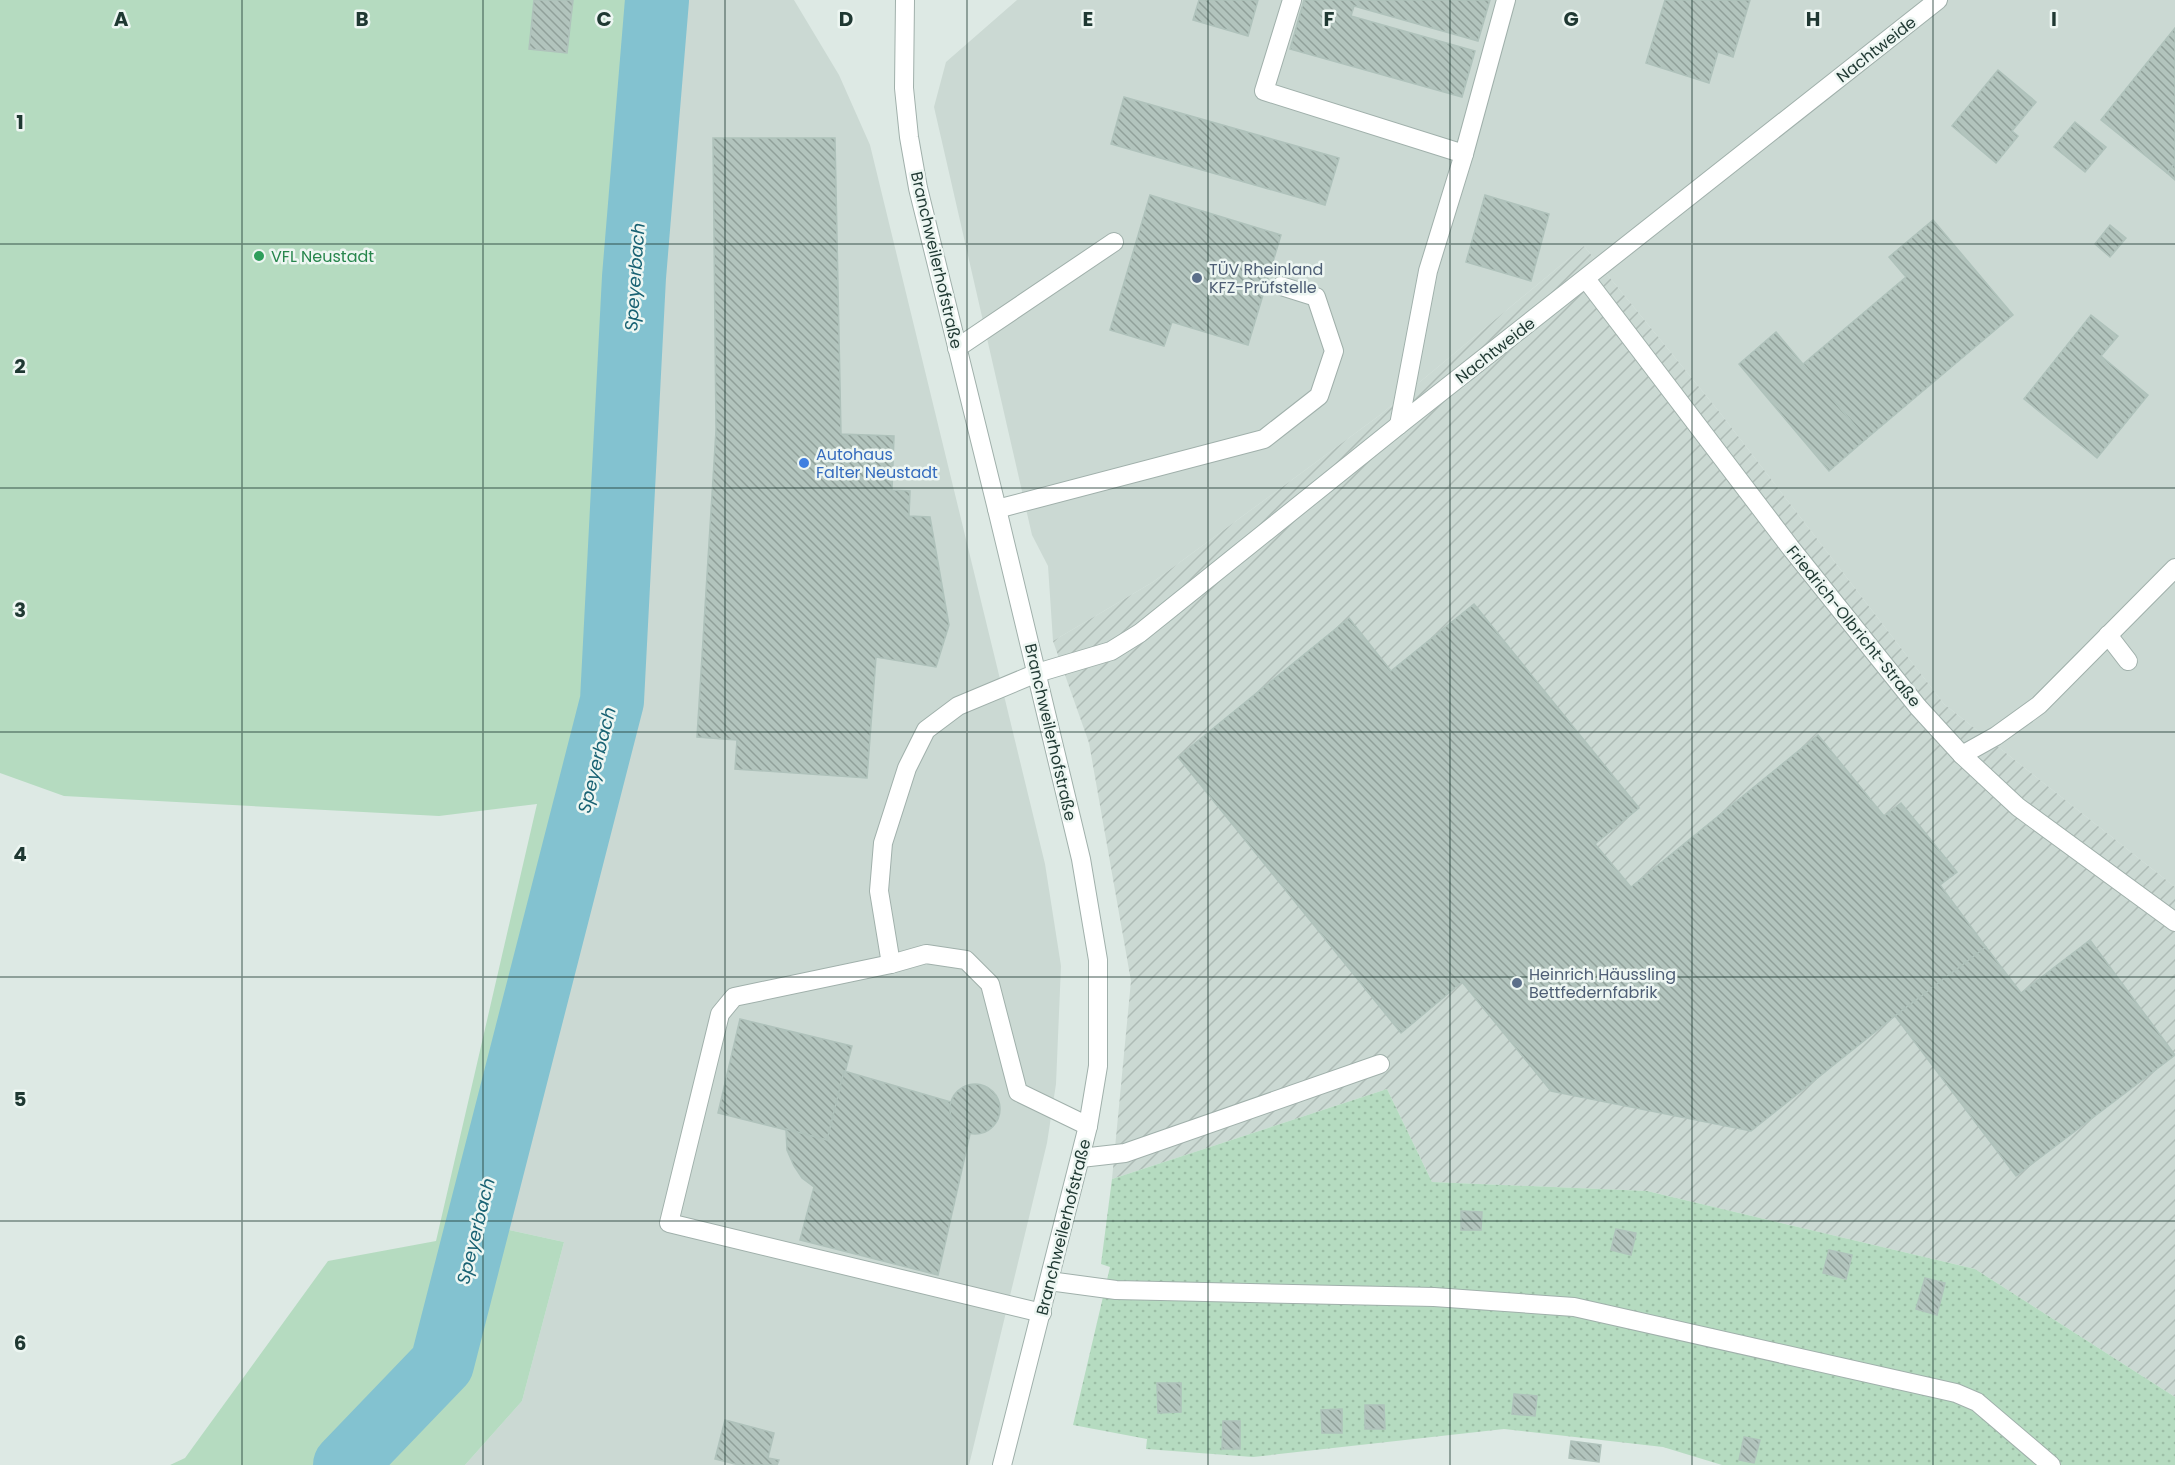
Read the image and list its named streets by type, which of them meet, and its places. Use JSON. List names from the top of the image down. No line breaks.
{"streets":{"street":["Nachtweide","Branchweilerhofstraße","Friedrich-Olbricht-Straße"]},"crossings":[["Nachtweide","Branchweilerhofstraße"],["Nachtweide","Friedrich-Olbricht-Straße"]],"water":["Speyerbach"],"places":["VFL Neustadt","TÜV Rheinland KFZ-Prüfstelle","Autohaus Falter Neustadt","Heinrich Häussling Bettfedernfabrik"],"grid":{"columns":["A","B","C","D","E","F","G","H","I"],"rows":["1","2","3","4","5","6"]}}
